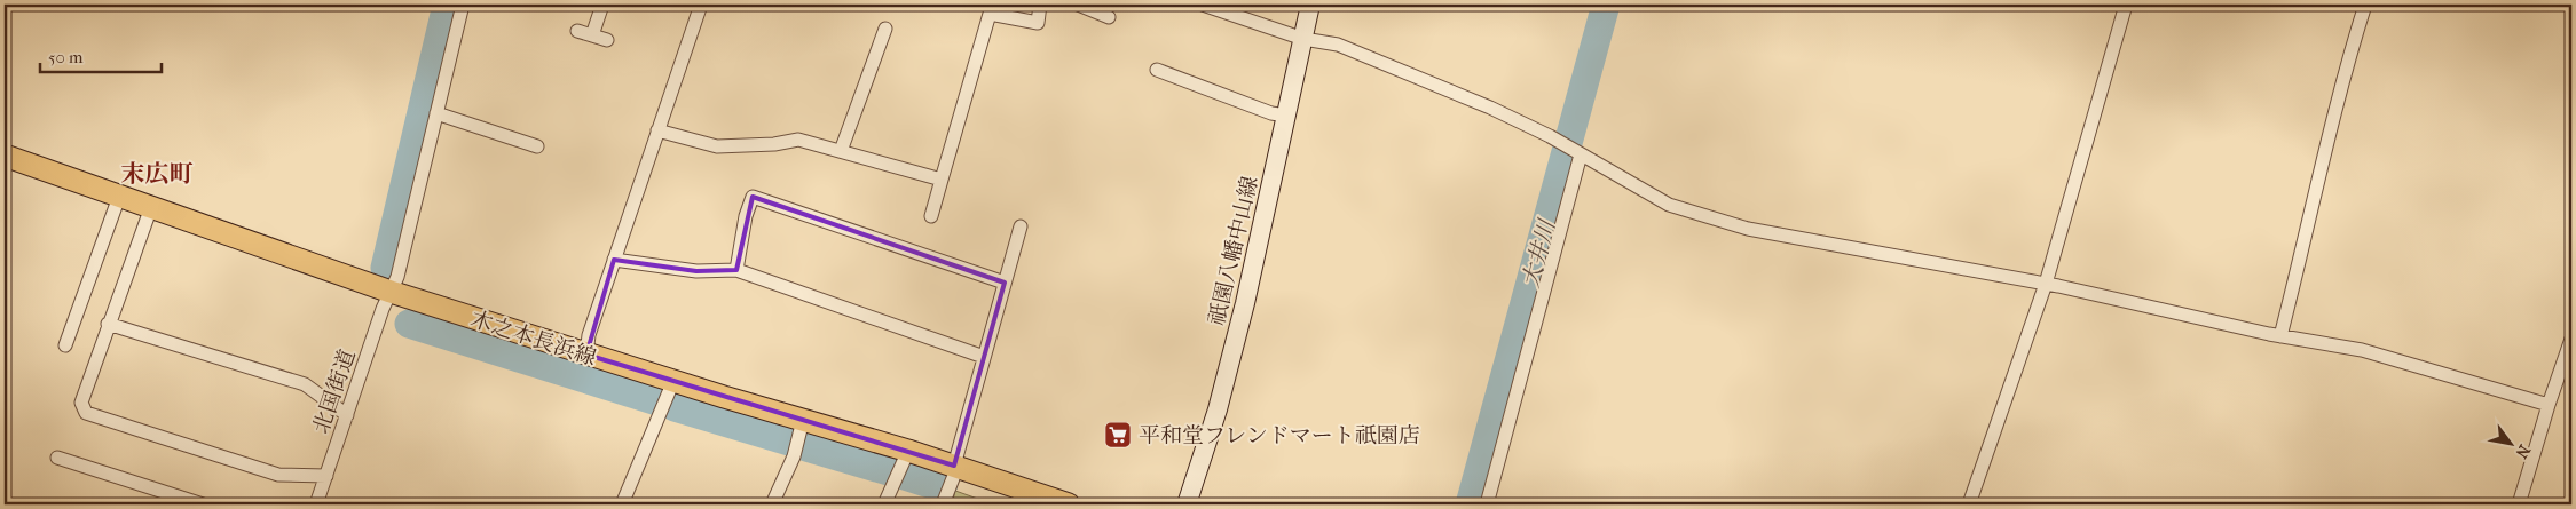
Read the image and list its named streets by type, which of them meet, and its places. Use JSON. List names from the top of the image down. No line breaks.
{"streets":{"main road":["祇園八幡中山線","木之本長浜線"],"street":["北国街道"]},"crossings":[["木之本長浜線","北国街道"]],"districts":["末広町"],"water":["大井川"],"places":{"supermarket":["平和堂フレンドマート祇園店"]},"scale_bar":"50 m","north":"bottom right"}
